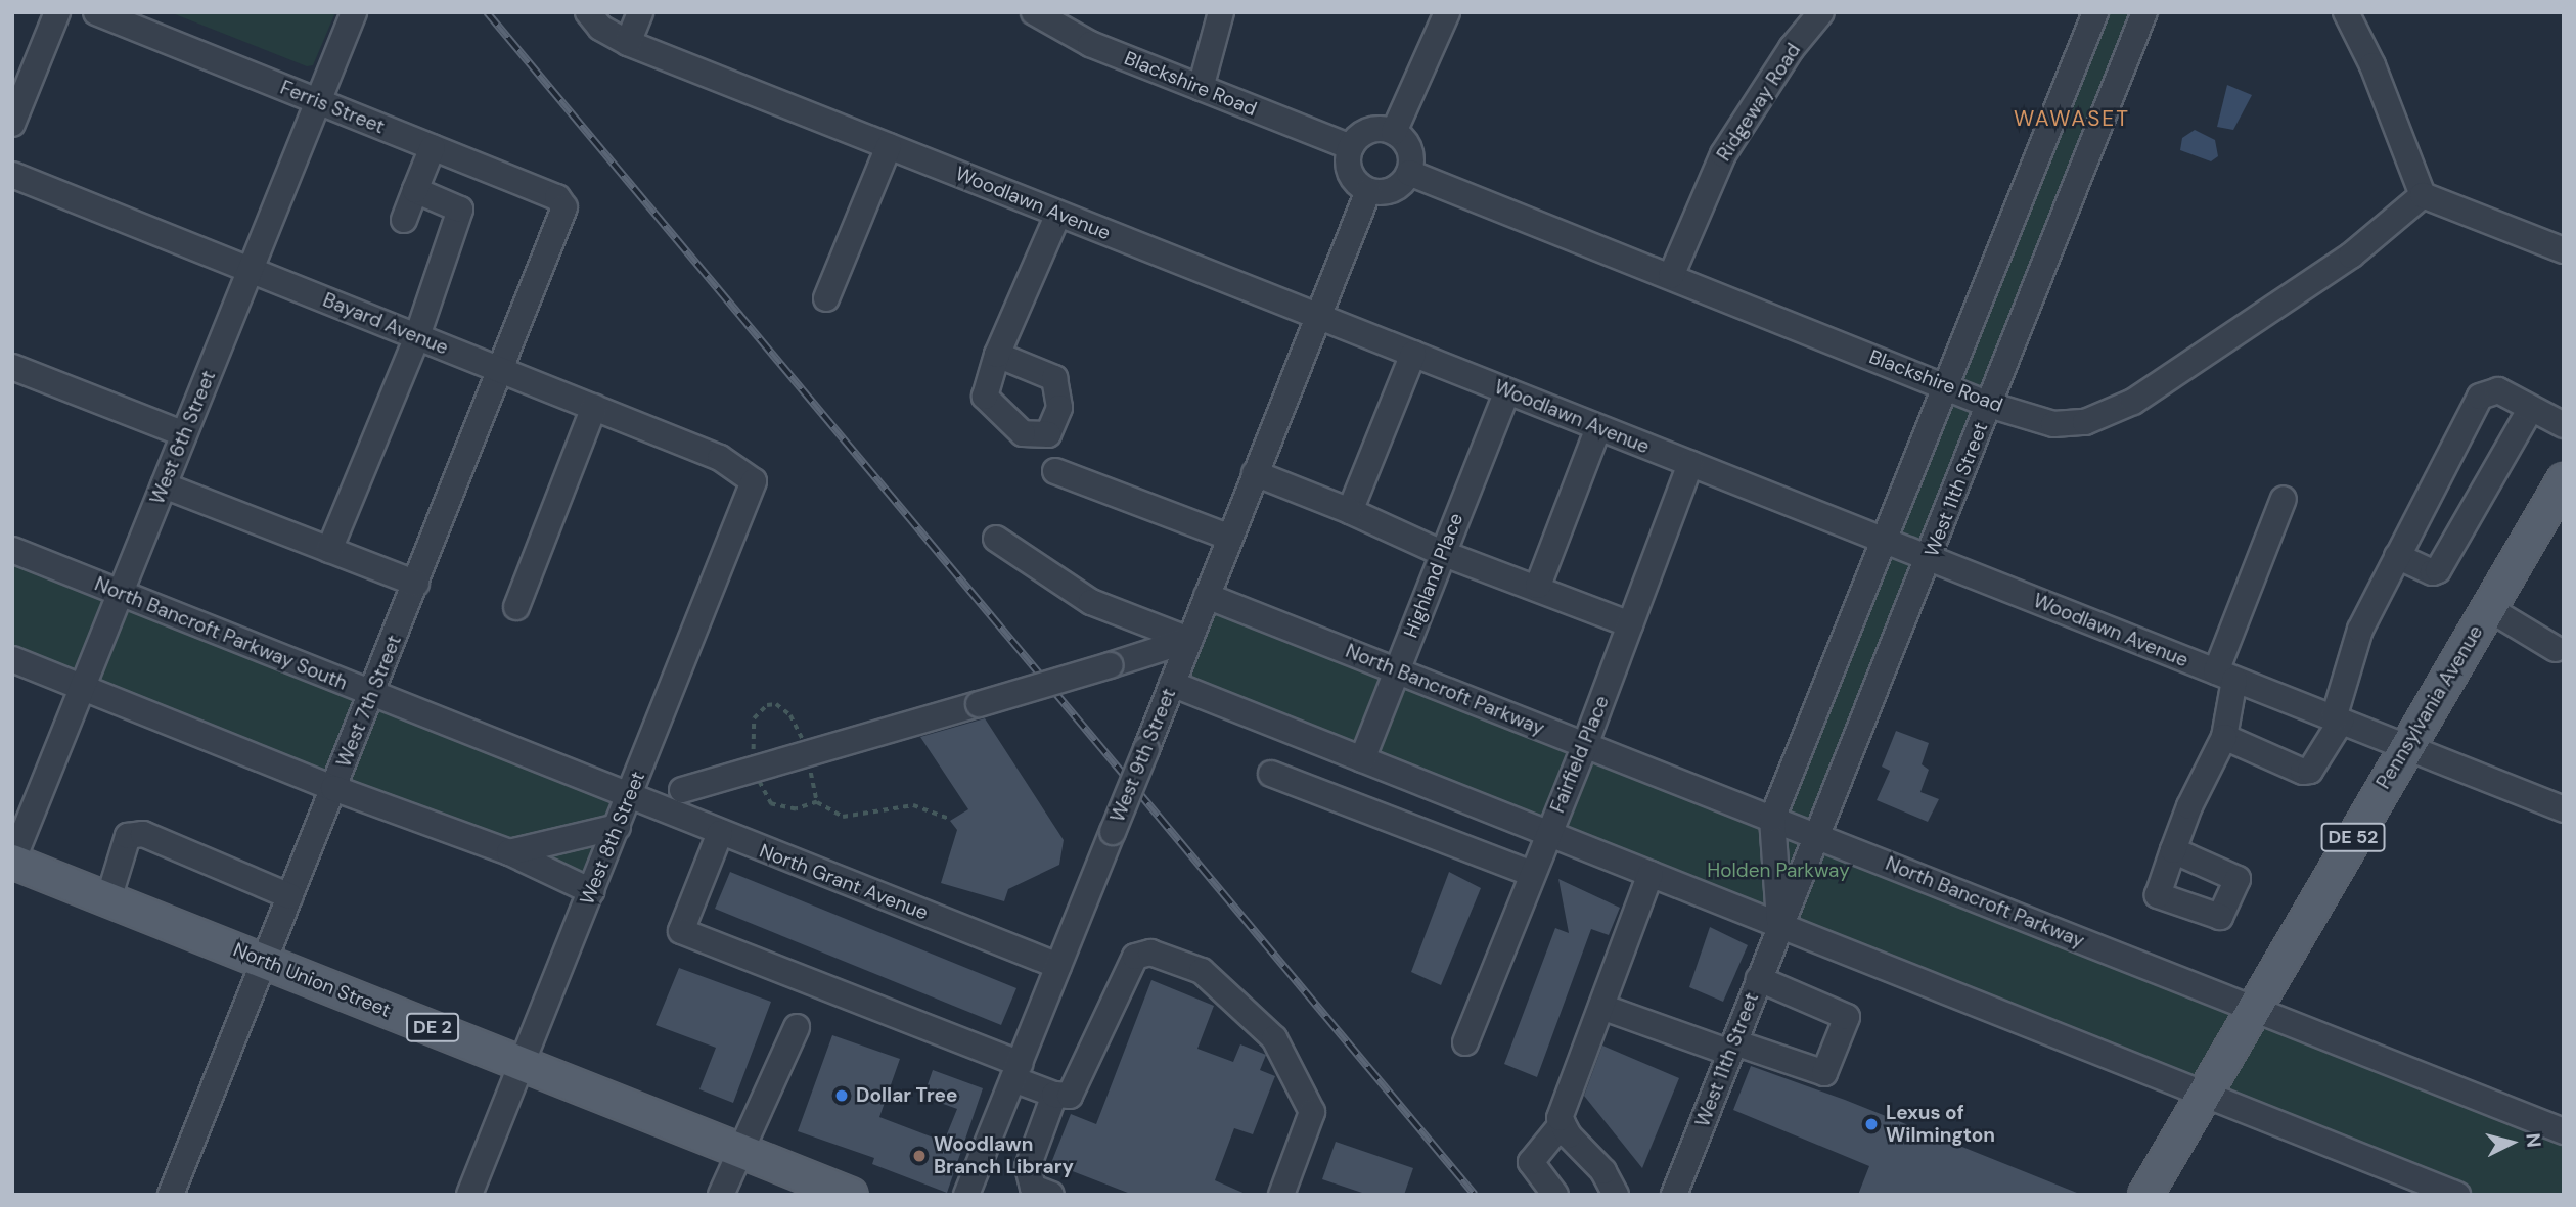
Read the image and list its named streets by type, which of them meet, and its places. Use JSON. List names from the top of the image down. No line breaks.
{"streets":{"main road":["Pennsylvania Avenue","DE 52","North Union Street","DE 2"],"street":["Blackshire Road","Ridgeway Road","Ferris Street","Woodlawn Avenue","Bayard Avenue","West 6th Street","West 11th Street","Highland Place","North Bancroft Parkway South","North Bancroft Parkway","West 7th Street","Fairfield Place","West 9th Street","West 8th Street","North Grant Avenue"]},"crossings":[["Blackshire Road","Ridgeway Road"],["Blackshire Road","West 11th Street"],["Blackshire Road","West 9th Street"],["Ferris Street","West 6th Street"],["Ferris Street","West 7th Street"],["Woodlawn Avenue","West 11th Street"],["Woodlawn Avenue","Highland Place"],["Woodlawn Avenue","Pennsylvania Avenue"],["Woodlawn Avenue","Fairfield Place"],["Woodlawn Avenue","West 9th Street"],["Bayard Avenue","West 6th Street"],["Bayard Avenue","West 7th Street"],["Bayard Avenue","West 8th Street"],["West 6th Street","North Bancroft Parkway South"],["West 6th Street","North Union Street"],["West 11th Street","North Bancroft Parkway"],["Highland Place","North Bancroft Parkway"],["North Bancroft Parkway South","West 7th Street"],["North Bancroft Parkway South","West 8th Street"],["North Bancroft Parkway South","North Grant Avenue"],["North Bancroft Parkway","Pennsylvania Avenue"],["North Bancroft Parkway","Fairfield Place"],["North Bancroft Parkway","West 9th Street"],["West 7th Street","North Union Street"],["West 9th Street","North Grant Avenue"],["West 8th Street","North Grant Avenue"],["West 8th Street","North Union Street"]],"districts":["WAWASET"],"parks":["Holden Parkway"],"places":["Dollar Tree","Lexus of Wilmington","Woodlawn Branch Library"],"north":"right"}
